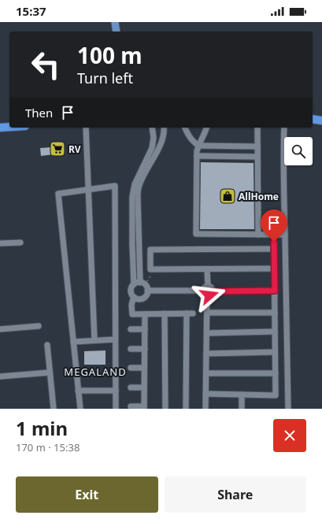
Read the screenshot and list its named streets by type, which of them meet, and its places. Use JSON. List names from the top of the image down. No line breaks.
{"districts":["MEGALAND"],"places":{"supermarket":["RV"],"shop":["AllHome"]},"page":{"status":"15:37","turn":["100 m","Turn left"],"then":"Then","heading":["1 min","170 m · 15:38"],"buttons":["Exit","Share"]}}
